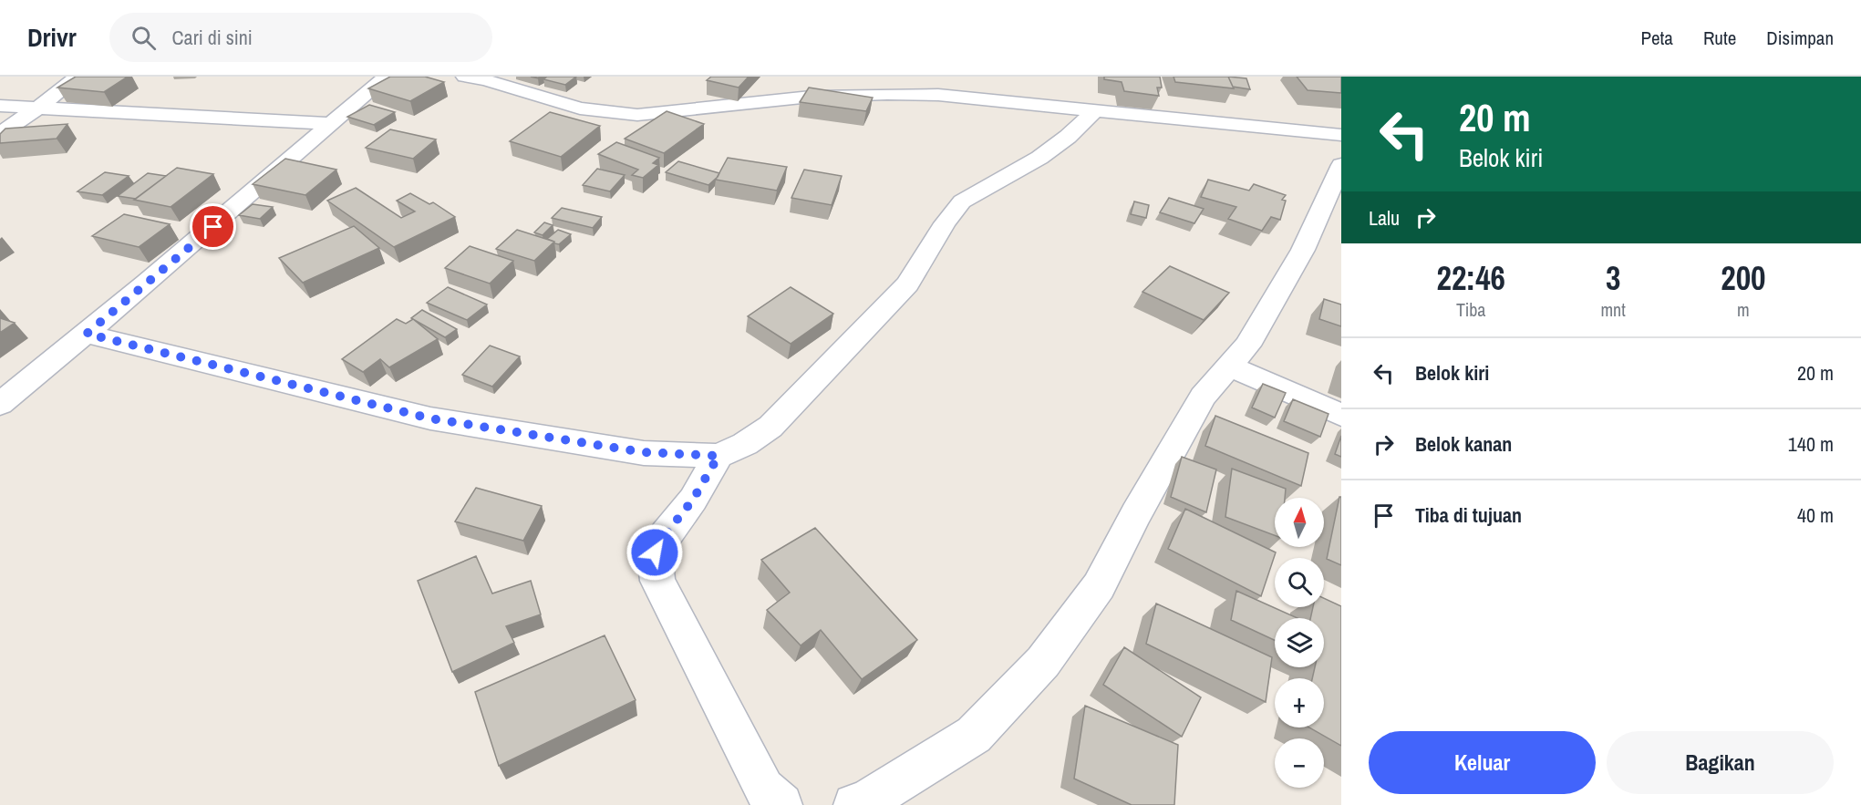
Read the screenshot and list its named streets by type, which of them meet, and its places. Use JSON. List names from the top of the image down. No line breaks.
{"north":"top","page":{"header":"Drivr","search":"Cari di sini","nav":["Peta","Rute","Disimpan"],"turn":["20 m","Belok kiri"],"then":"Lalu","eta":["22:46","Tiba","3","mnt","200","m"],"list":[{"name":"Belok kiri","value":"20 m"},{"name":"Belok kanan","value":"140 m"},{"name":"Tiba di tujuan","value":"40 m"}],"map_buttons":["+","−"],"buttons":["Keluar","Bagikan"]}}
